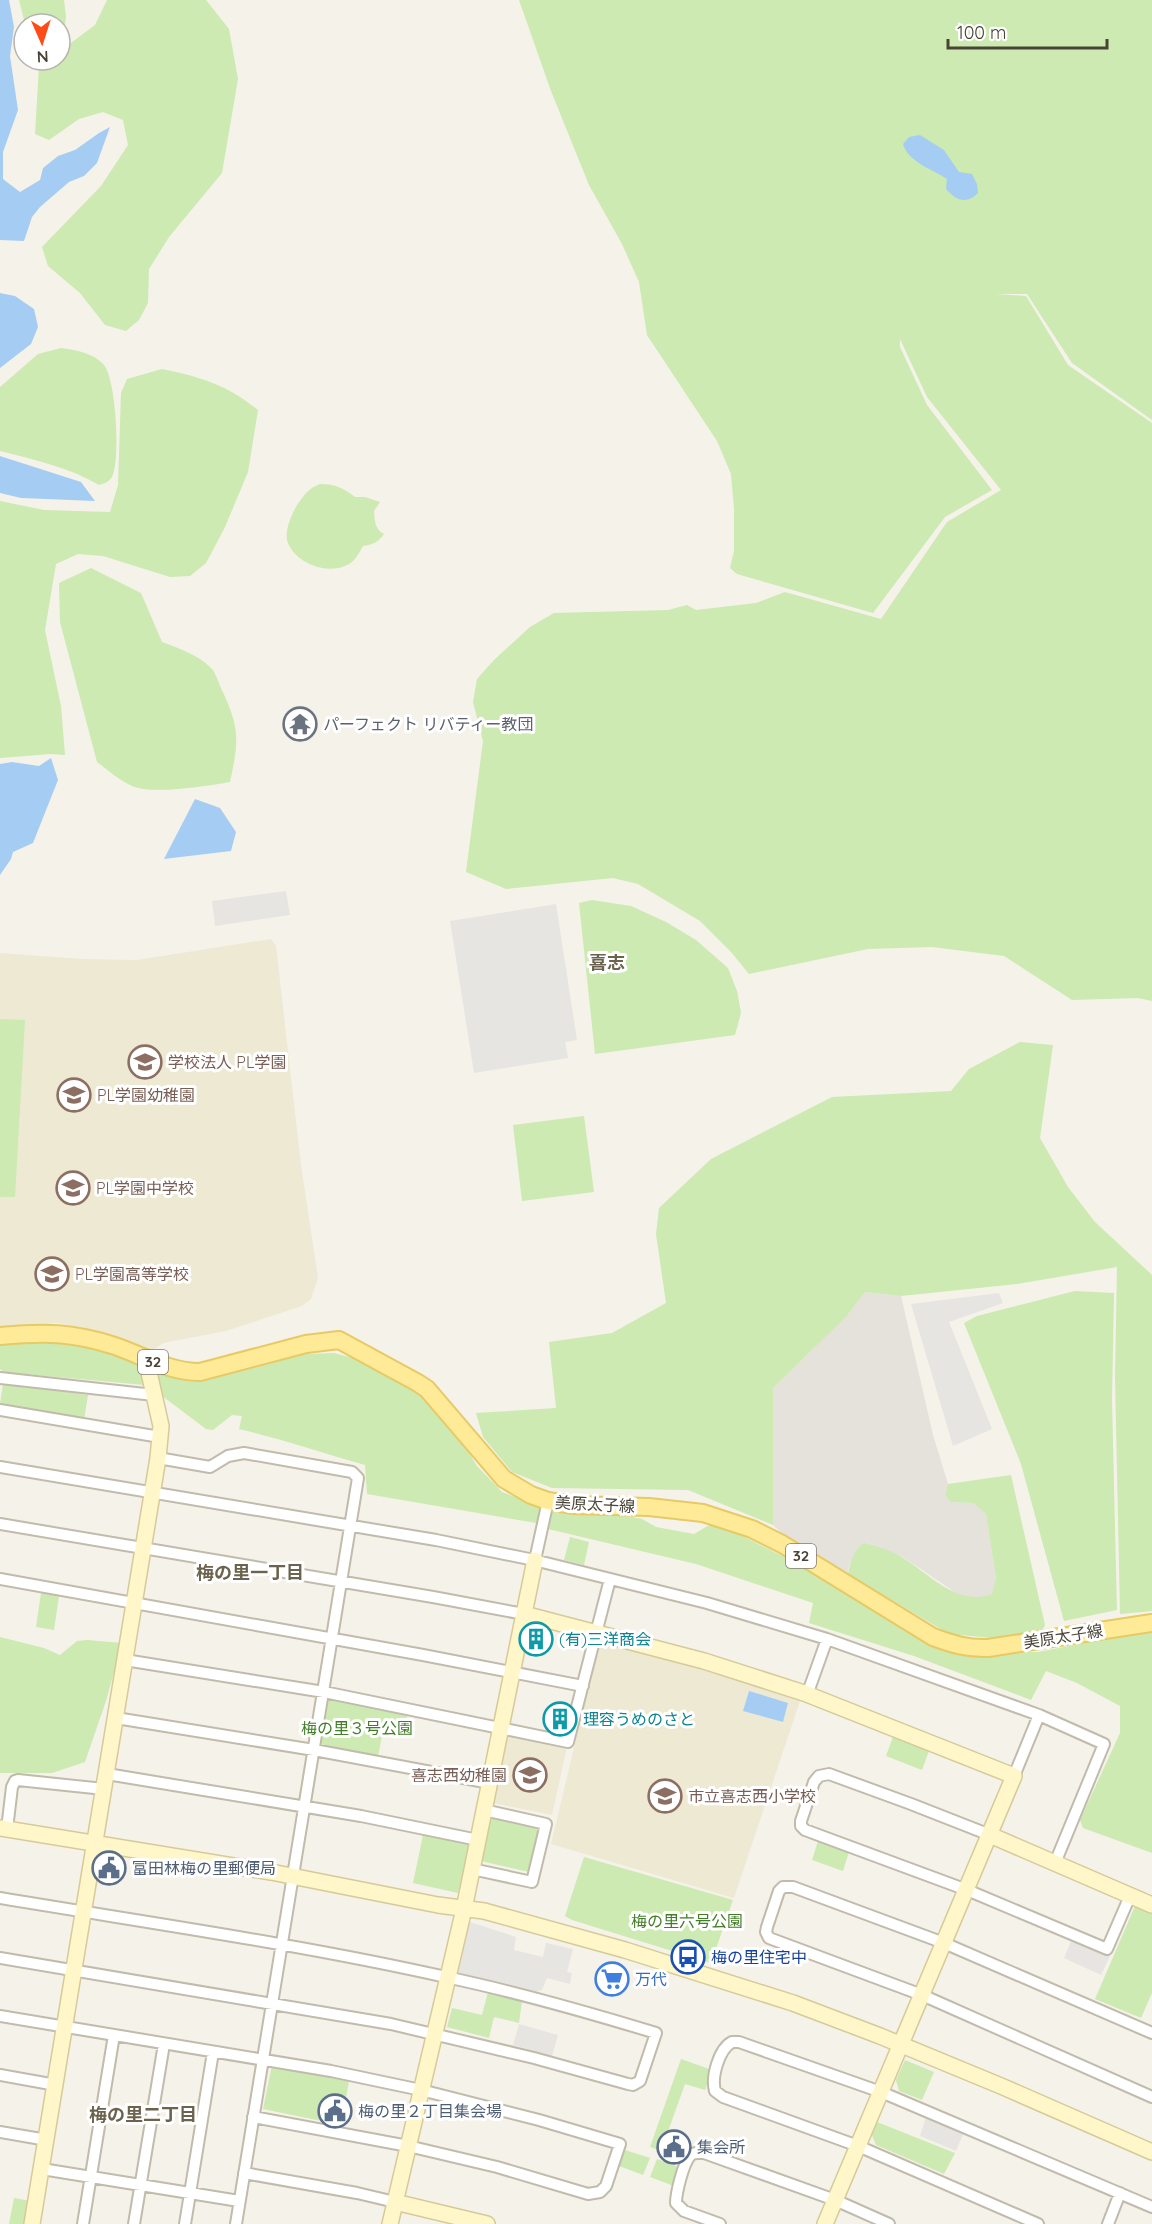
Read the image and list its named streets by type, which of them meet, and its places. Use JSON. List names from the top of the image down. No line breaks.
{"streets":{"main road":["32","美原太子線"]},"districts":["喜志","梅の里一丁目","梅の里二丁目"],"parks":["梅の里３号公園","梅の里六号公園"],"places":{"temple":["パーフェクト リバティー教団"],"school or university":["学校法人 PL学園","PL学園幼稚園","PL学園中学校","PL学園高等学校","喜志西幼稚園","市立喜志西小学校"],"building":["(有)三洋商会","理容うめのさと"],"public building":["富田林梅の里郵便局","梅の里２丁目集会場","集会所"],"bus stop":["梅の里住宅中"],"supermarket":["万代"]},"scale_bar":"100 m","north":"bottom"}
